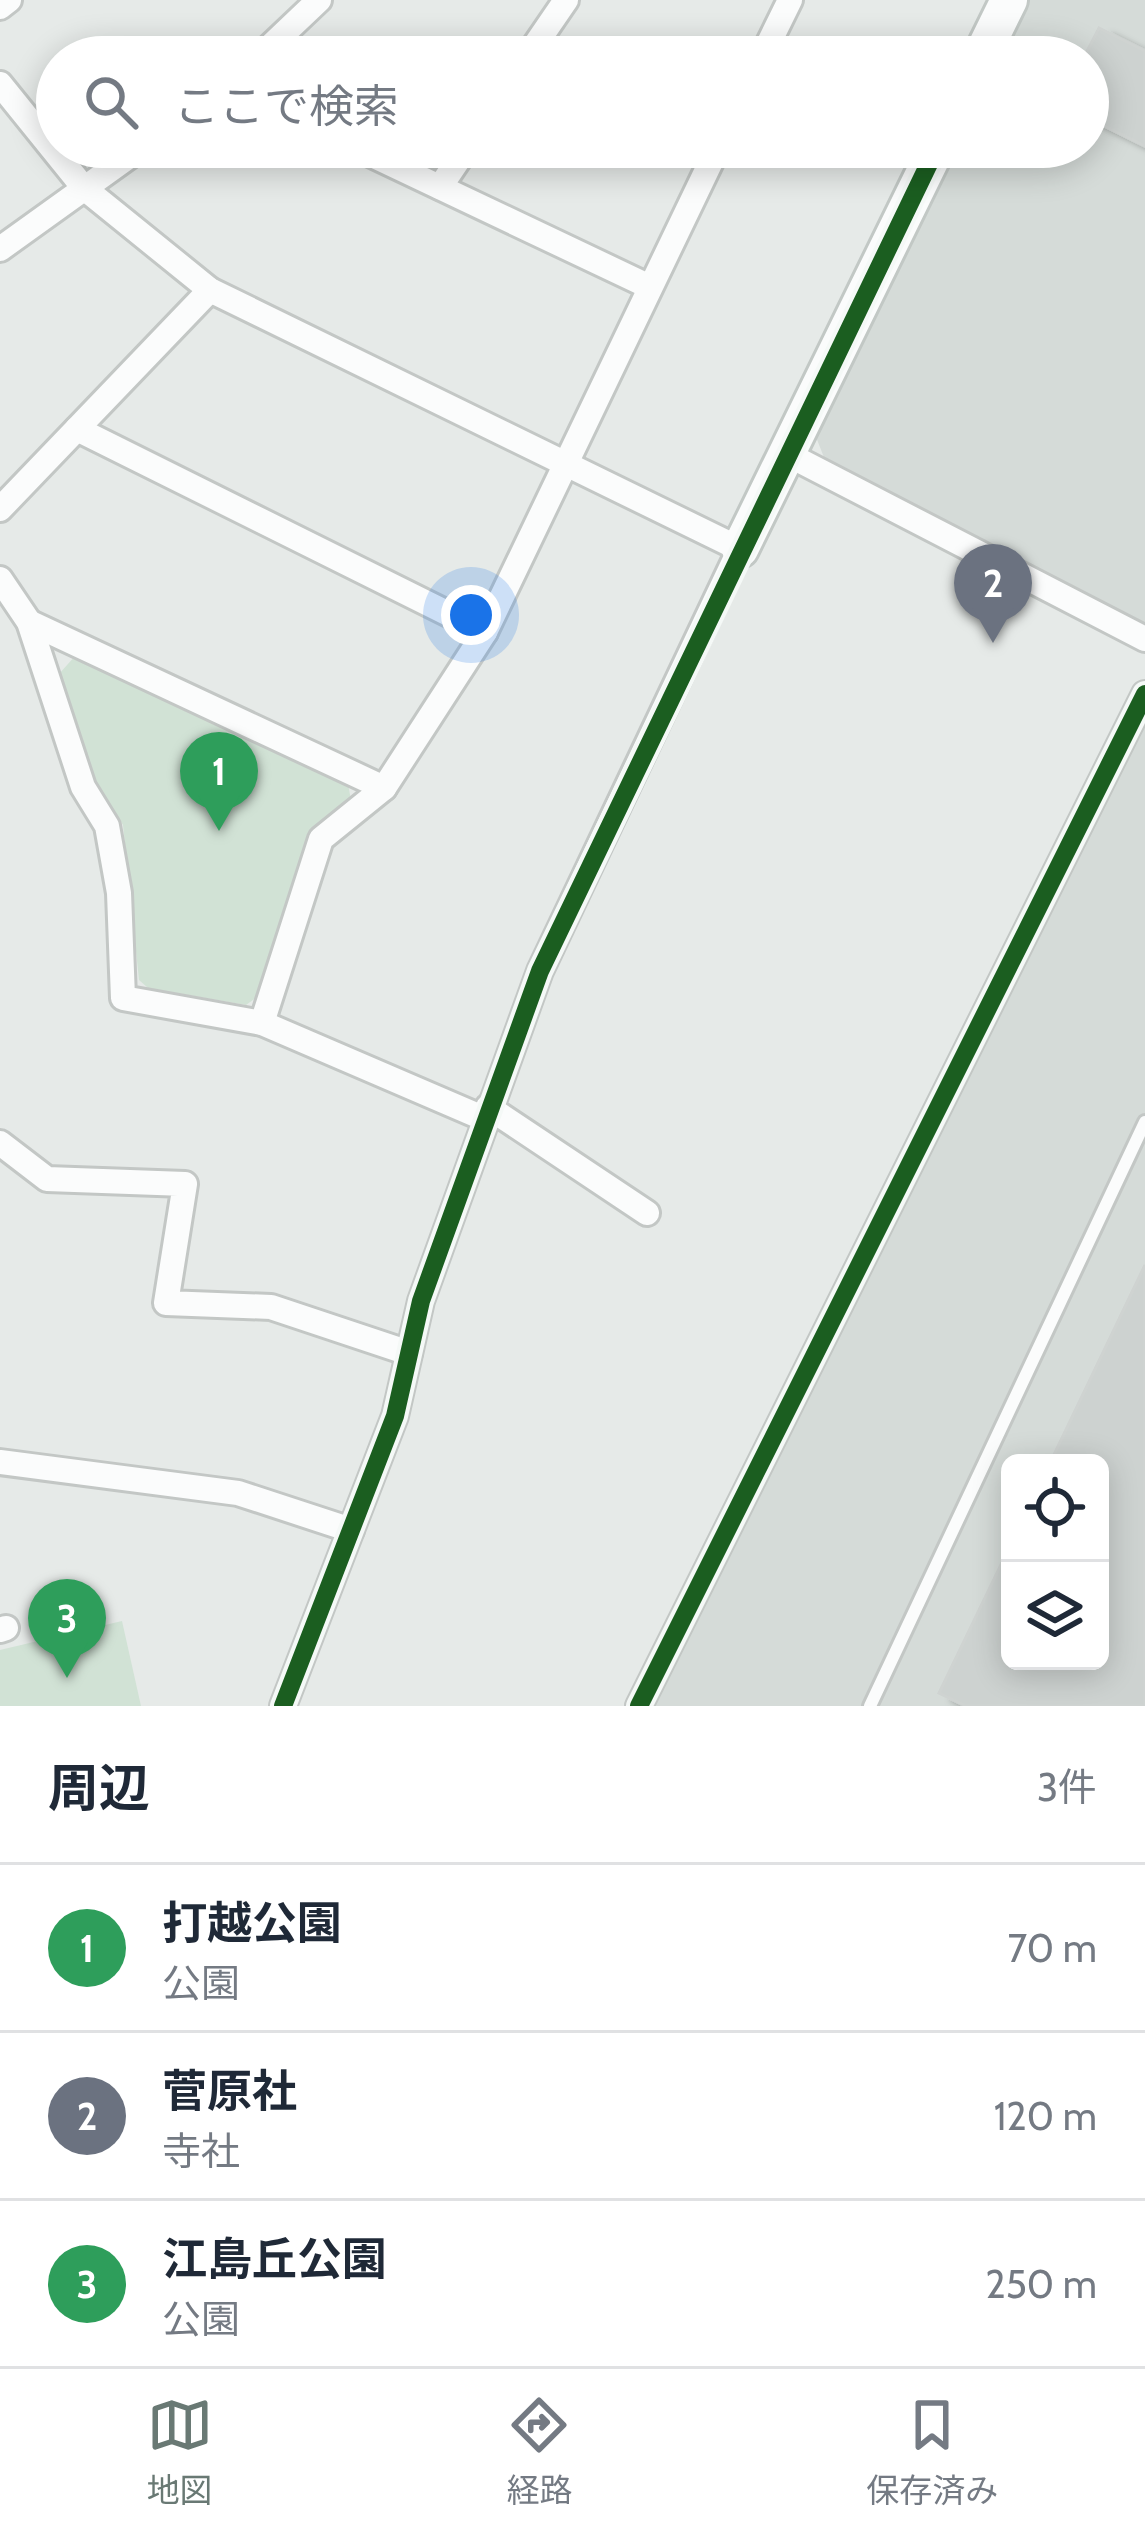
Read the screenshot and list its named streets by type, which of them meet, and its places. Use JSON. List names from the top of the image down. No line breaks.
{"page":{"search":"ここで検索","pins":["2","1","3"],"heading":["周辺","3件"],"list":[{"mark":"1","name":"打越公園","note":"公園","value":"70 m"},{"mark":"2","name":"菅原社","note":"寺社","value":"120 m"},{"mark":"3","name":"江島丘公園","note":"公園","value":"250 m"}],"nav":["地図","経路","保存済み"]}}
